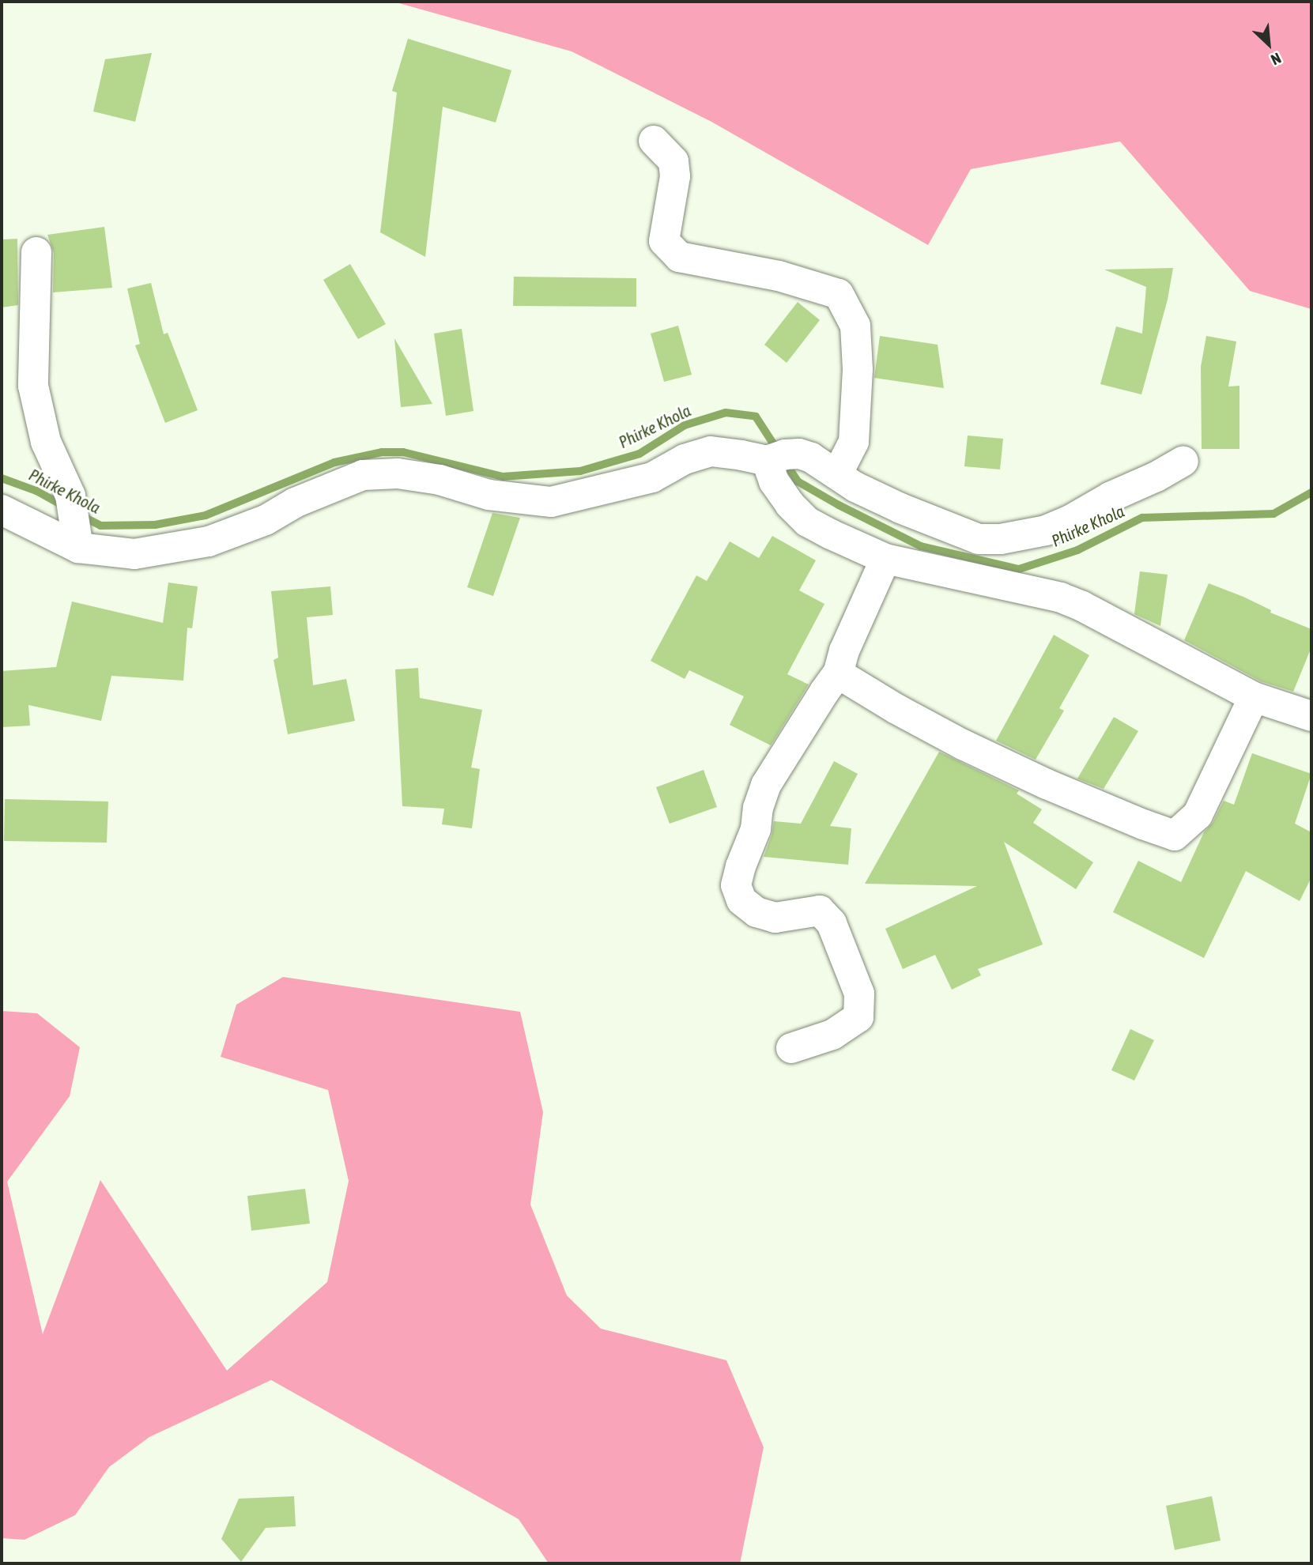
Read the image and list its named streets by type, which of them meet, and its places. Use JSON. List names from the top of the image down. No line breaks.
{"water":["Phirke Khola"],"north":"bottom right"}
